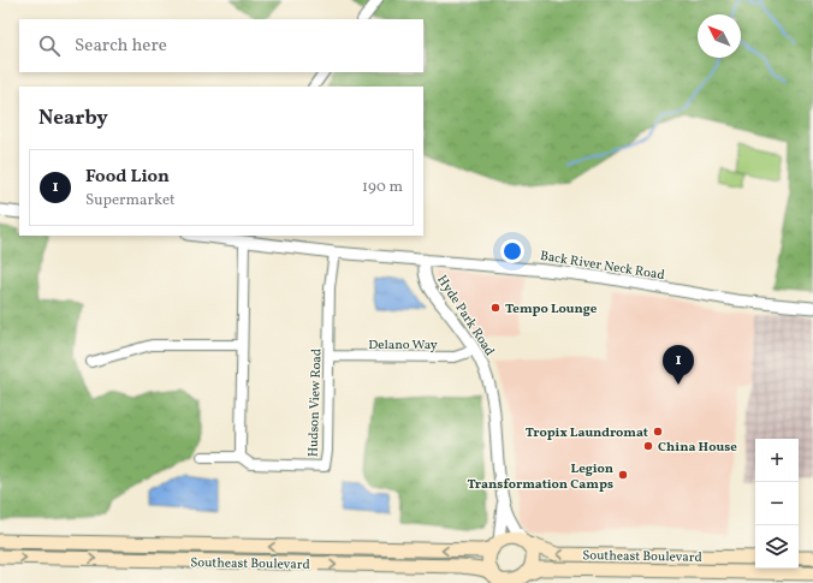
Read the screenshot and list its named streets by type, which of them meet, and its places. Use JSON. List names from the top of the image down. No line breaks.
{"streets":{"main road":["Southeast Boulevard"],"street":["Back River Neck Road","Hyde Park Road","Delano Way","Hudson View Road"]},"crossings":[["Back River Neck Road","Hyde Park Road"],["Back River Neck Road","Hudson View Road"],["Hyde Park Road","Delano Way"],["Hyde Park Road","Southeast Boulevard"],["Delano Way","Hudson View Road"]],"places":["Tempo Lounge","Tropix Laundromat","China House","Legion Transformation Camps"],"north":"top left","page":{"search":"Search here","heading":"Nearby","list":[{"mark":"1","name":"Food Lion","note":"Supermarket","value":"190 m"}],"pins":"1","map_buttons":["+","−"]}}
